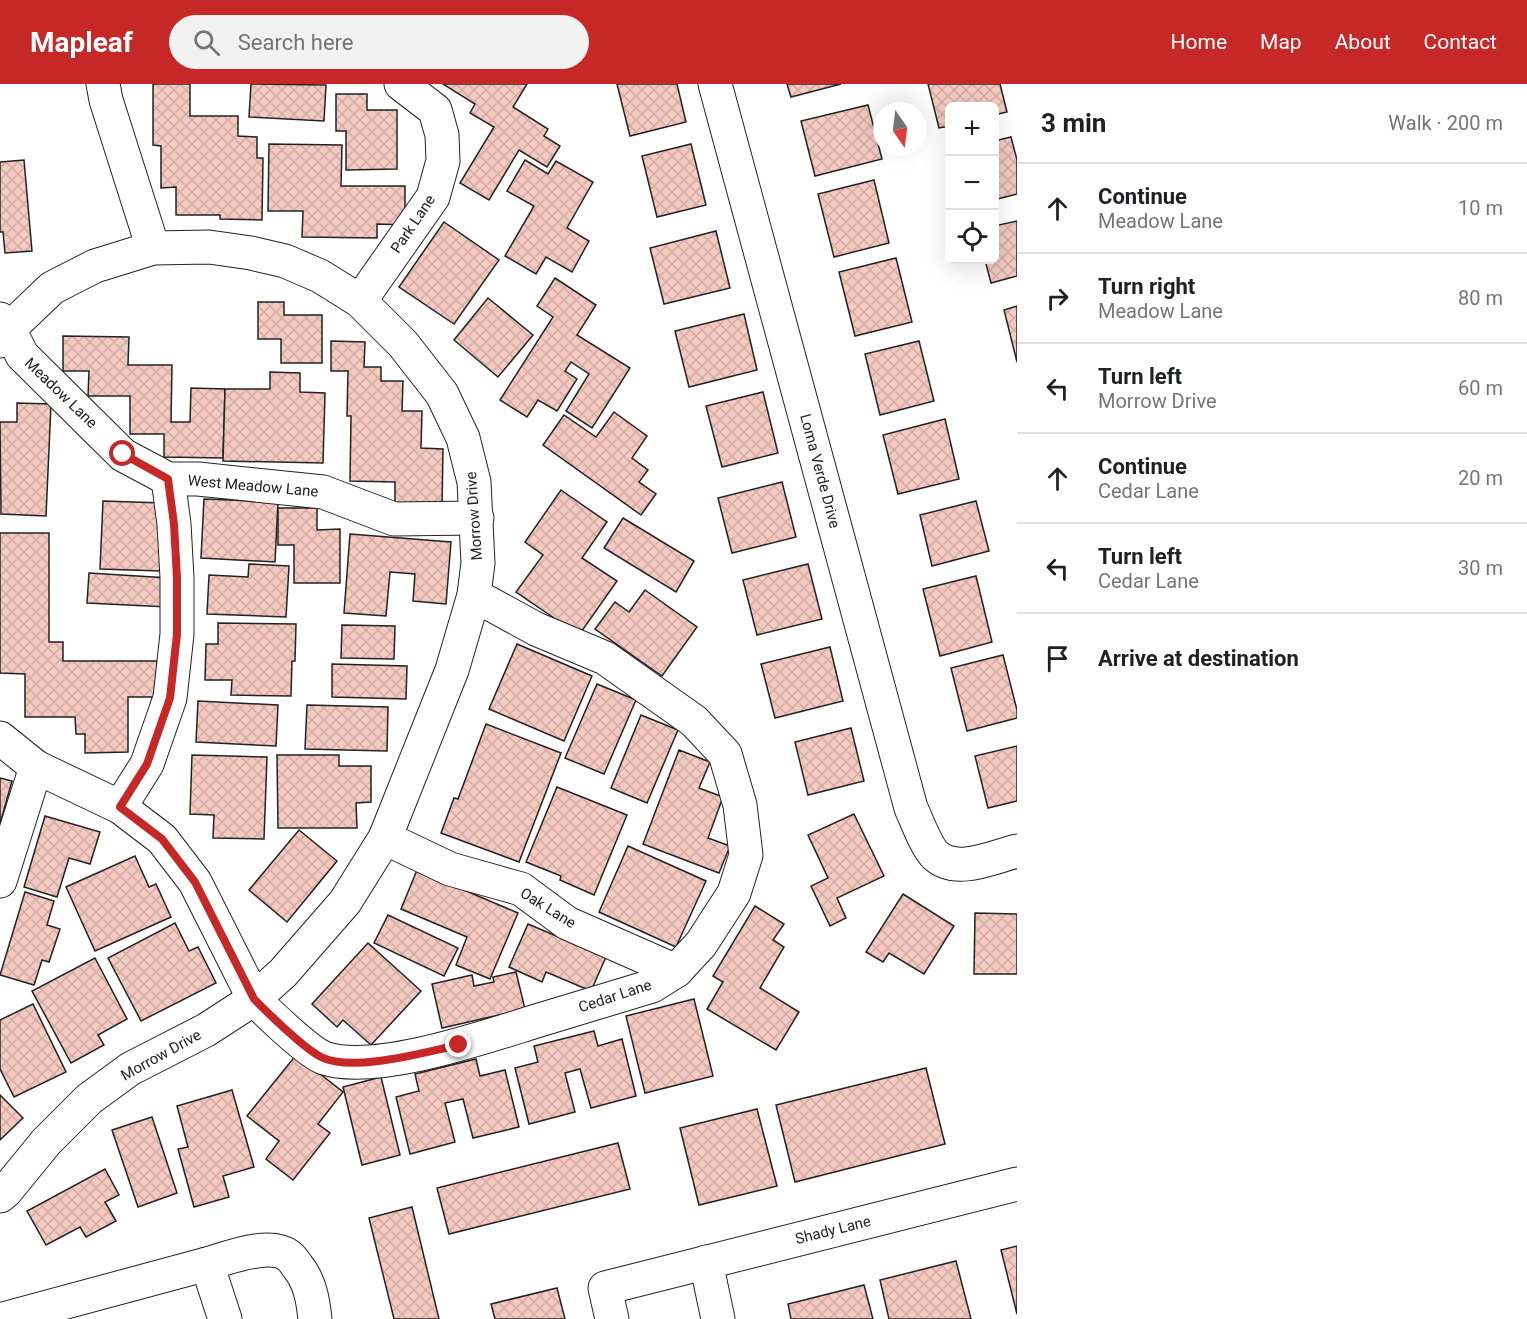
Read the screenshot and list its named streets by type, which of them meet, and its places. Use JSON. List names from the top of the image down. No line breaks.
{"streets":{"street":["Park Lane","Meadow Lane","Loma Verde Drive","West Meadow Lane","Morrow Drive","Oak Lane","Cedar Lane","Shady Lane"]},"crossings":[["Park Lane","Morrow Drive"],["Meadow Lane","West Meadow Lane"],["Meadow Lane","Morrow Drive"],["West Meadow Lane","Morrow Drive"],["Morrow Drive","Oak Lane"],["Morrow Drive","Cedar Lane"],["Oak Lane","Cedar Lane"]],"north":"bottom","page":{"header":"Mapleaf","search":"Search here","nav":["Home","Map","About","Contact"],"heading":["3 min","Walk · 200 m"],"map_buttons":["+","−"],"list":[["Continue","Meadow Lane","10 m"],["Turn right","Meadow Lane","80 m"],["Turn left","Morrow Drive","60 m"],["Continue","Cedar Lane","20 m"],["Turn left","Cedar Lane","30 m"],"Arrive at destination"]}}
